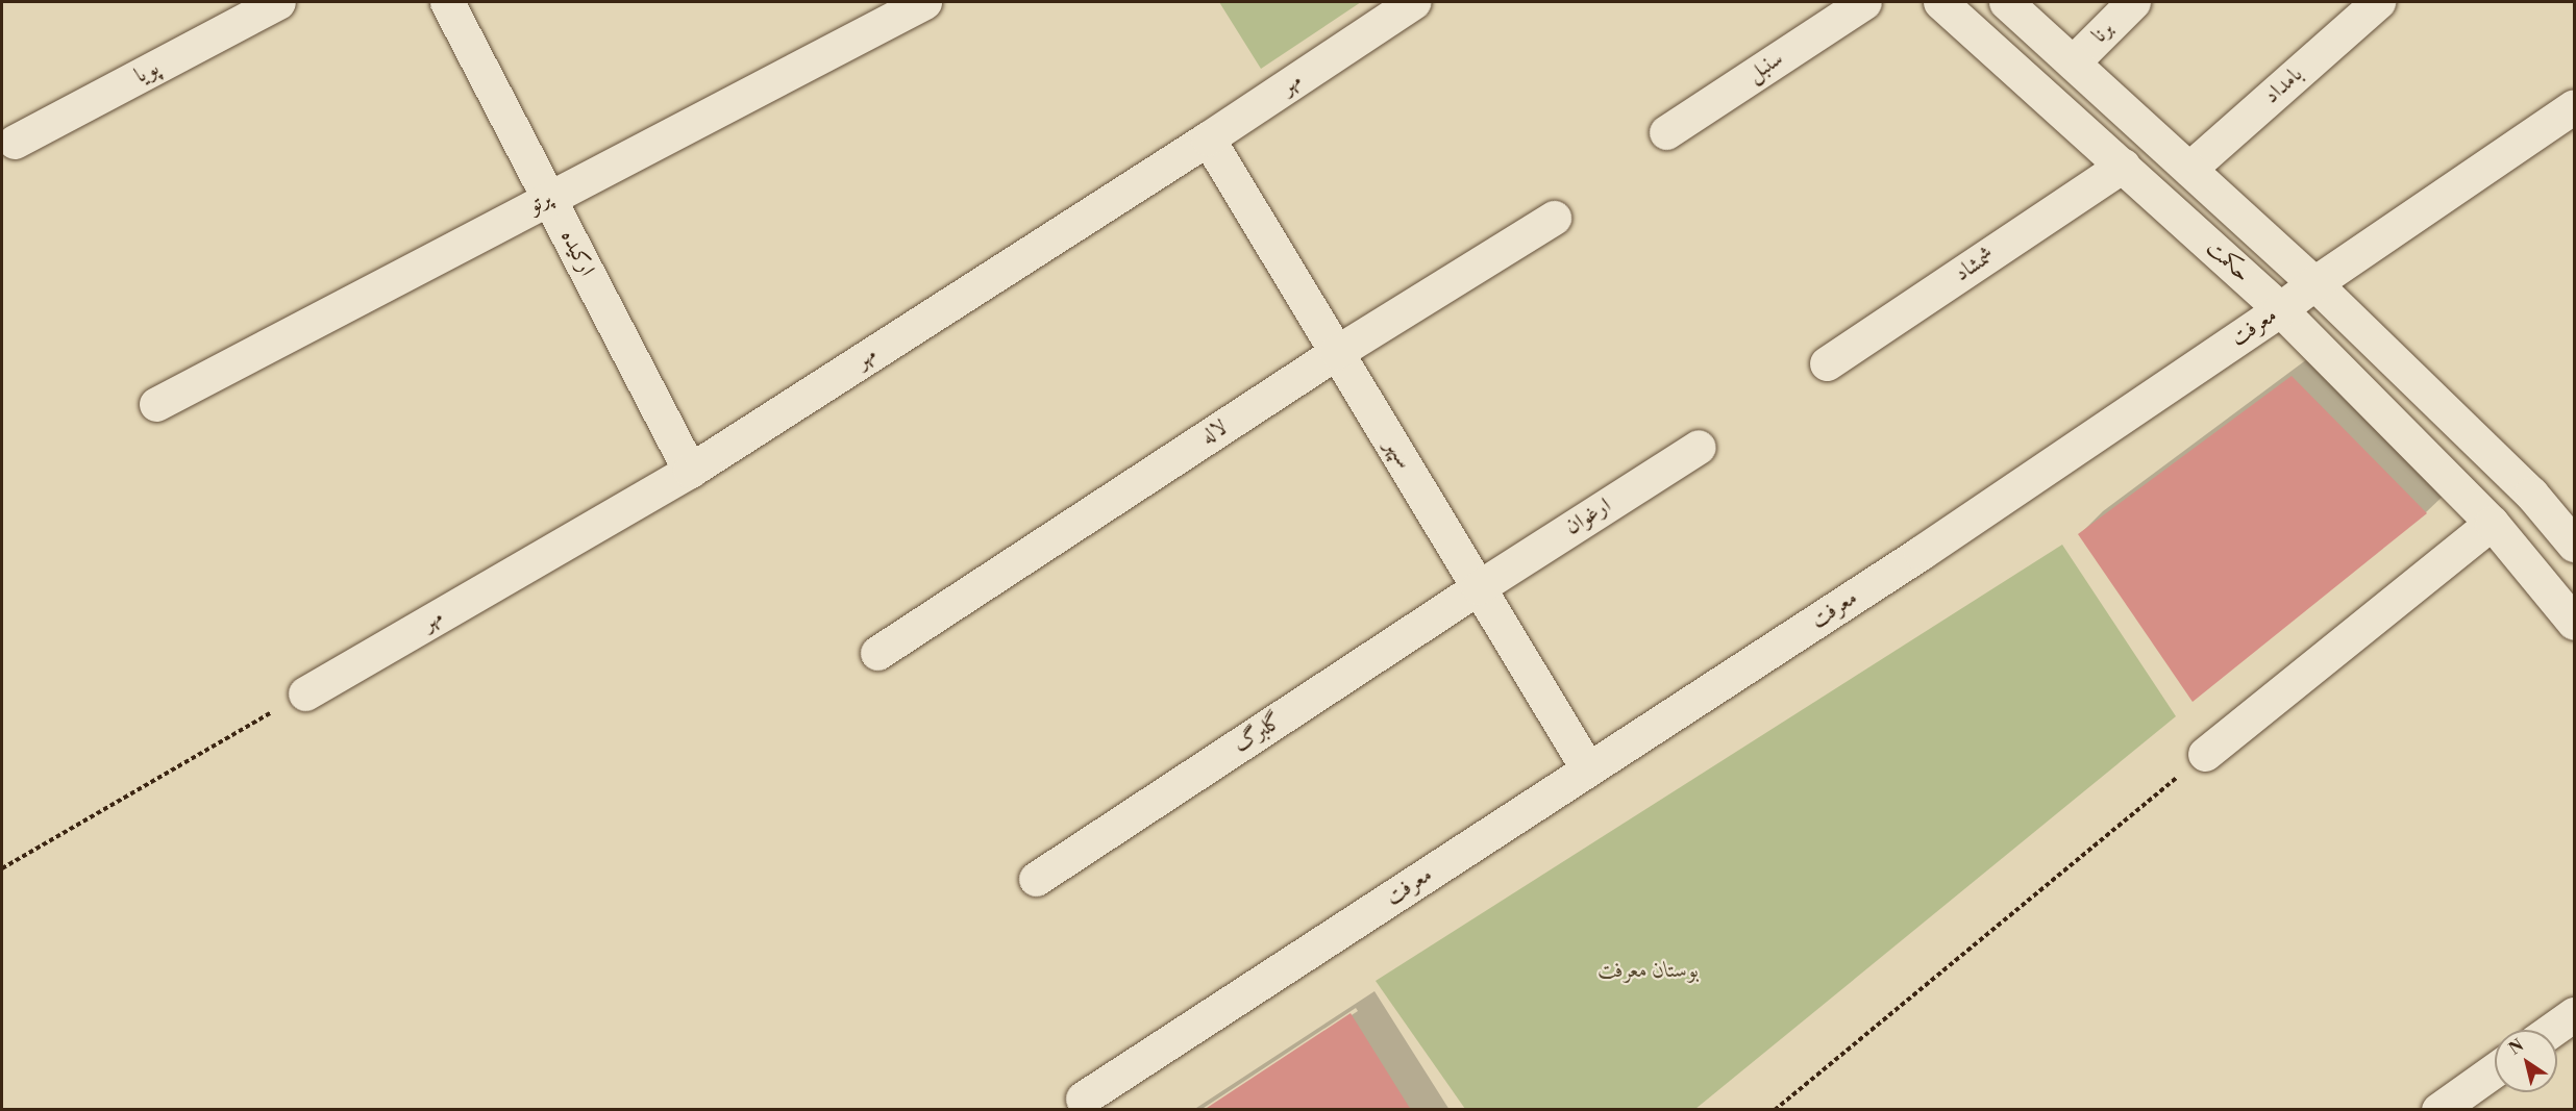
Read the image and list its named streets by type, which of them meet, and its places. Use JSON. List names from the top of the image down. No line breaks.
{"streets":{"street":["برنا","سنبل","پویا","مهر","بامداد","پرتو","ارکیده","حکمت","شمشاد","معرفت","لاله","سپهر","ارغوان","گلبرگ"]},"crossings":[["برنا","حکمت"],["مهر","ارکیده"],["مهر","سپهر"],["بامداد","حکمت"],["پرتو","ارکیده"],["حکمت","شمشاد"],["حکمت","معرفت"],["معرفت","سپهر"],["لاله","سپهر"],["سپهر","ارغوان"],["سپهر","گلبرگ"],["ارغوان","گلبرگ"]],"parks":["بوستان معرفت"],"north":"top left"}
